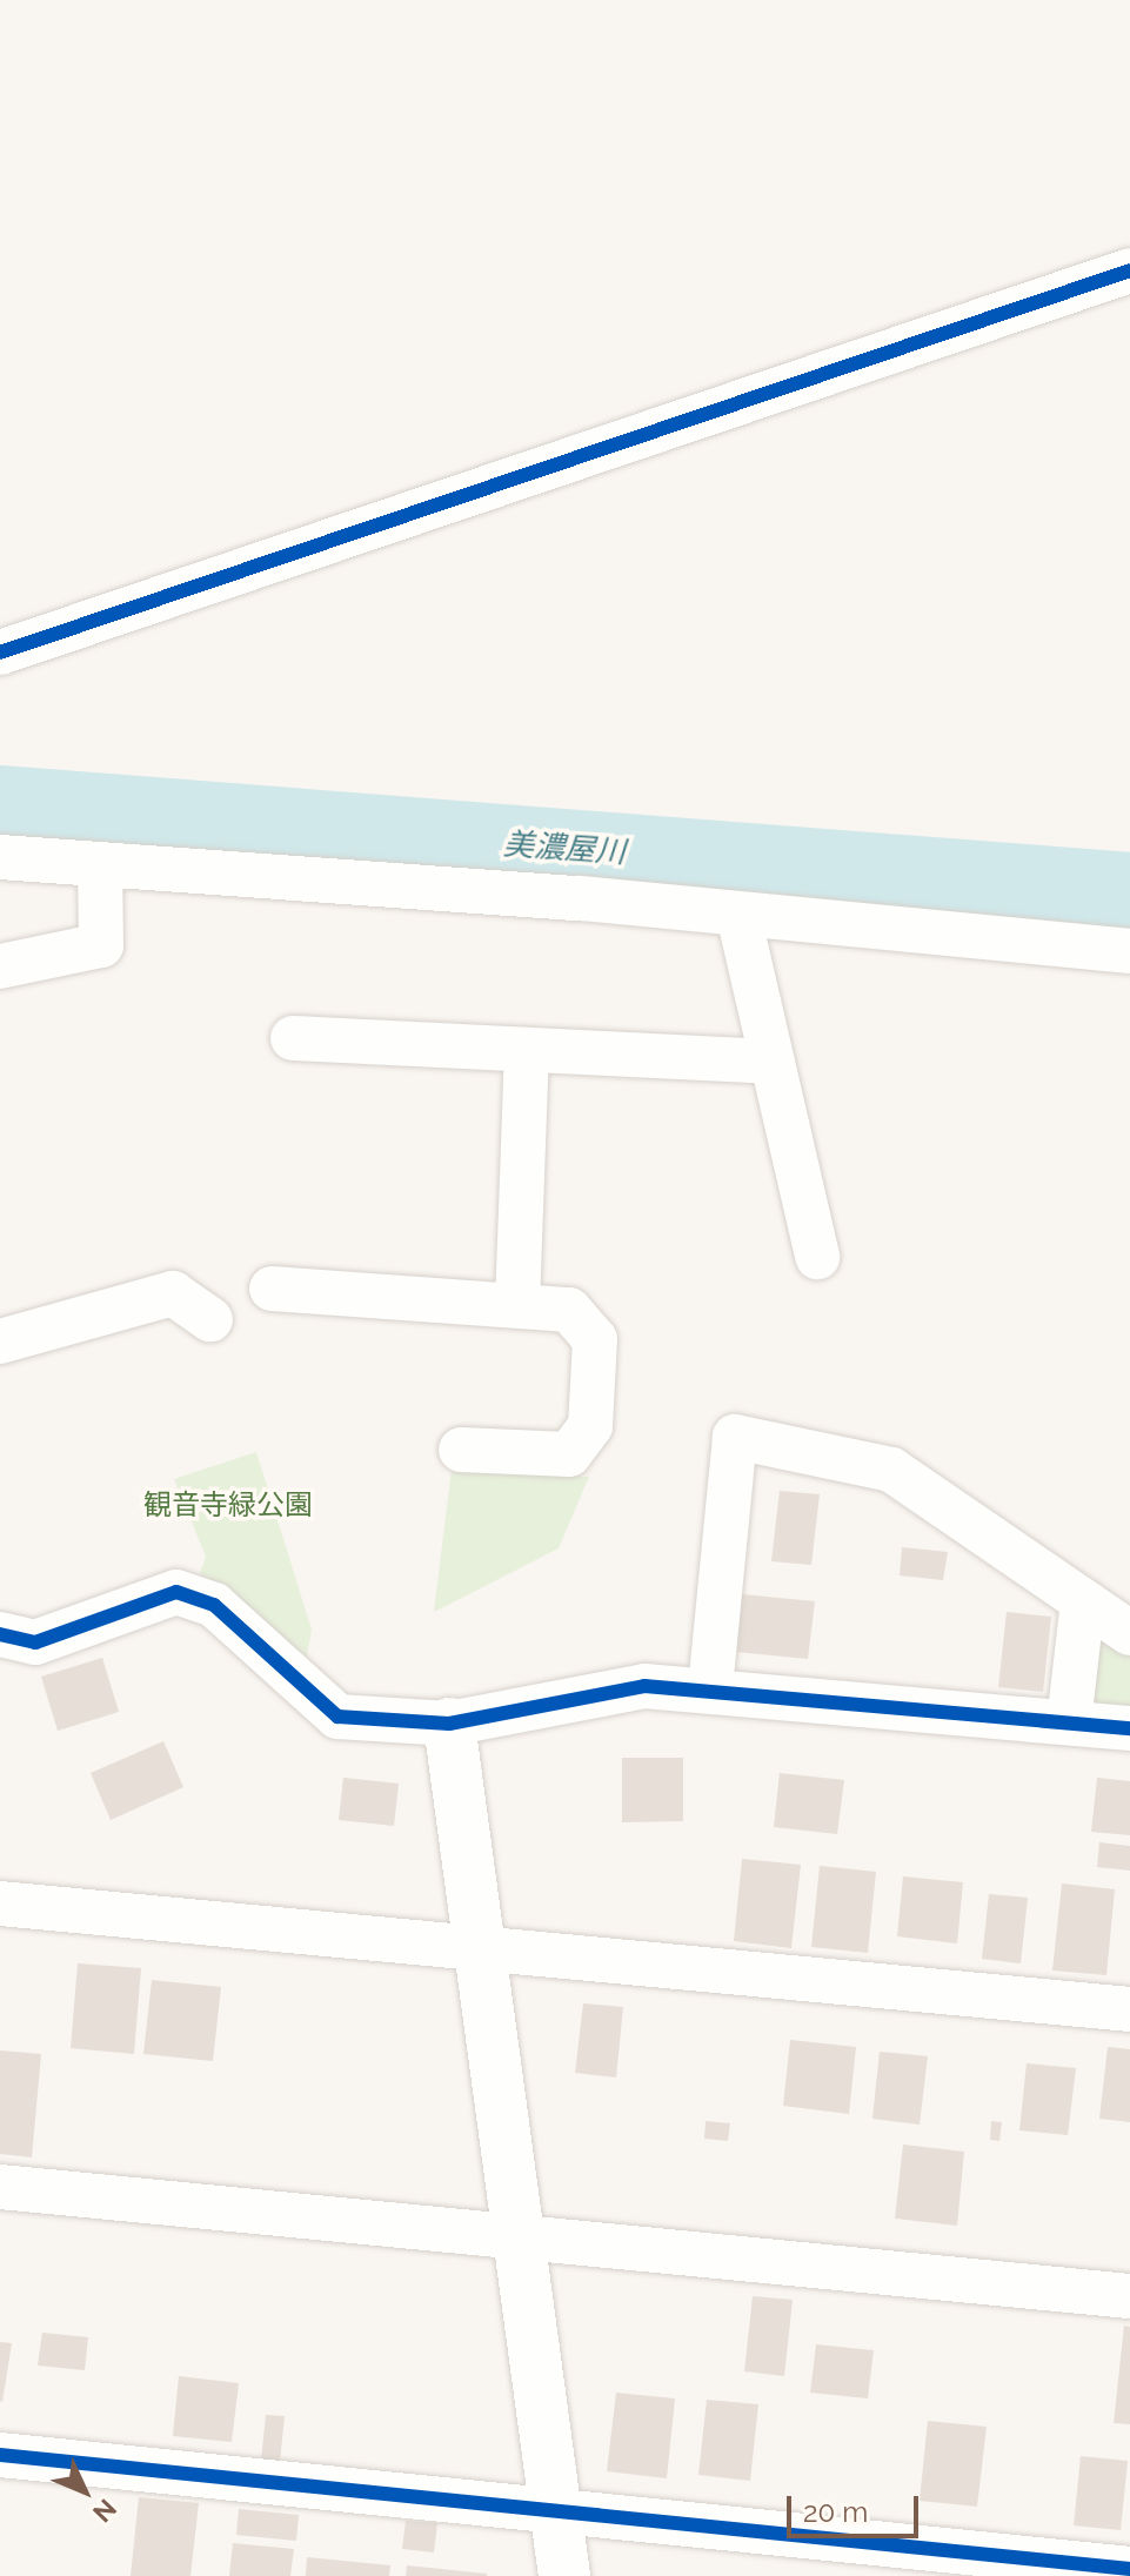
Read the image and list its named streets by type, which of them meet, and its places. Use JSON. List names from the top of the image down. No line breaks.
{"water":["美濃屋川"],"parks":["観音寺緑公園"],"scale_bar":"20 m","north":"bottom right"}
